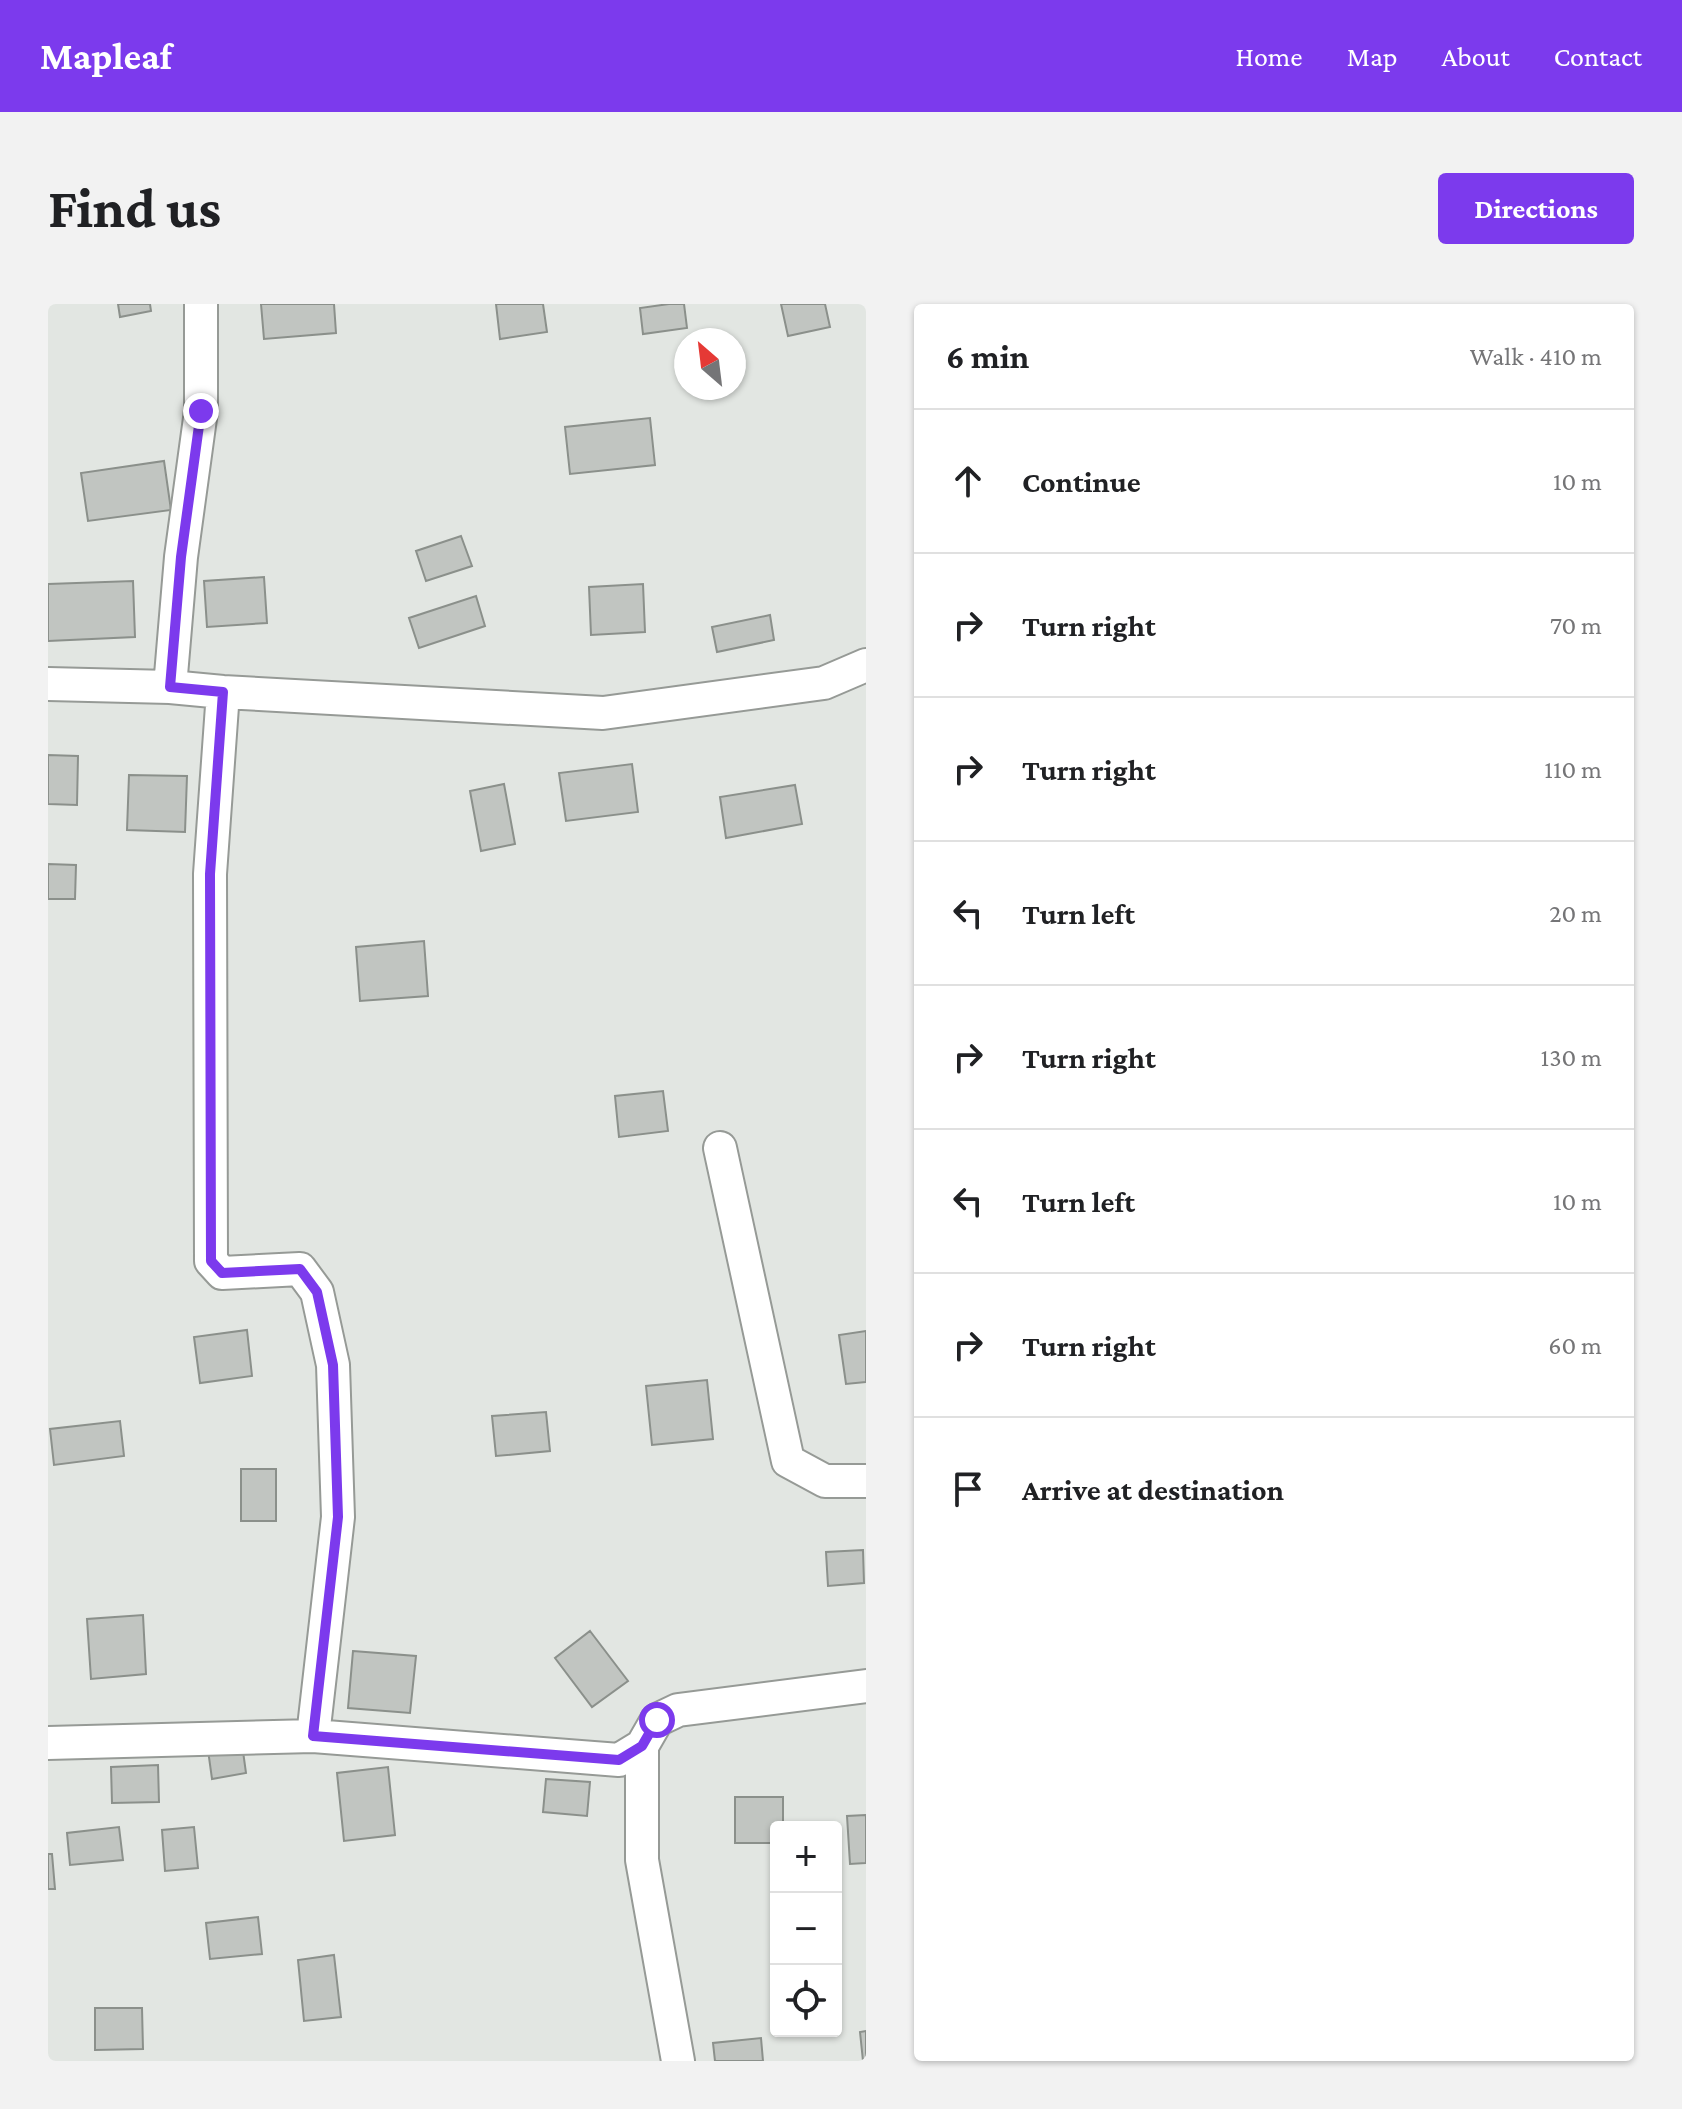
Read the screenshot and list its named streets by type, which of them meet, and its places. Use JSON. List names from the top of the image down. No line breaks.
{"north":"top left","page":{"header":"Mapleaf","nav":["Home","Map","About","Contact"],"buttons":"Directions","title":"Find us","heading":["6 min","Walk · 410 m"],"list":[["Continue","10 m"],["Turn right","70 m"],["Turn right","110 m"],["Turn left","20 m"],["Turn right","130 m"],["Turn left","10 m"],["Turn right","60 m"],"Arrive at destination"],"map_buttons":["+","−"]}}
